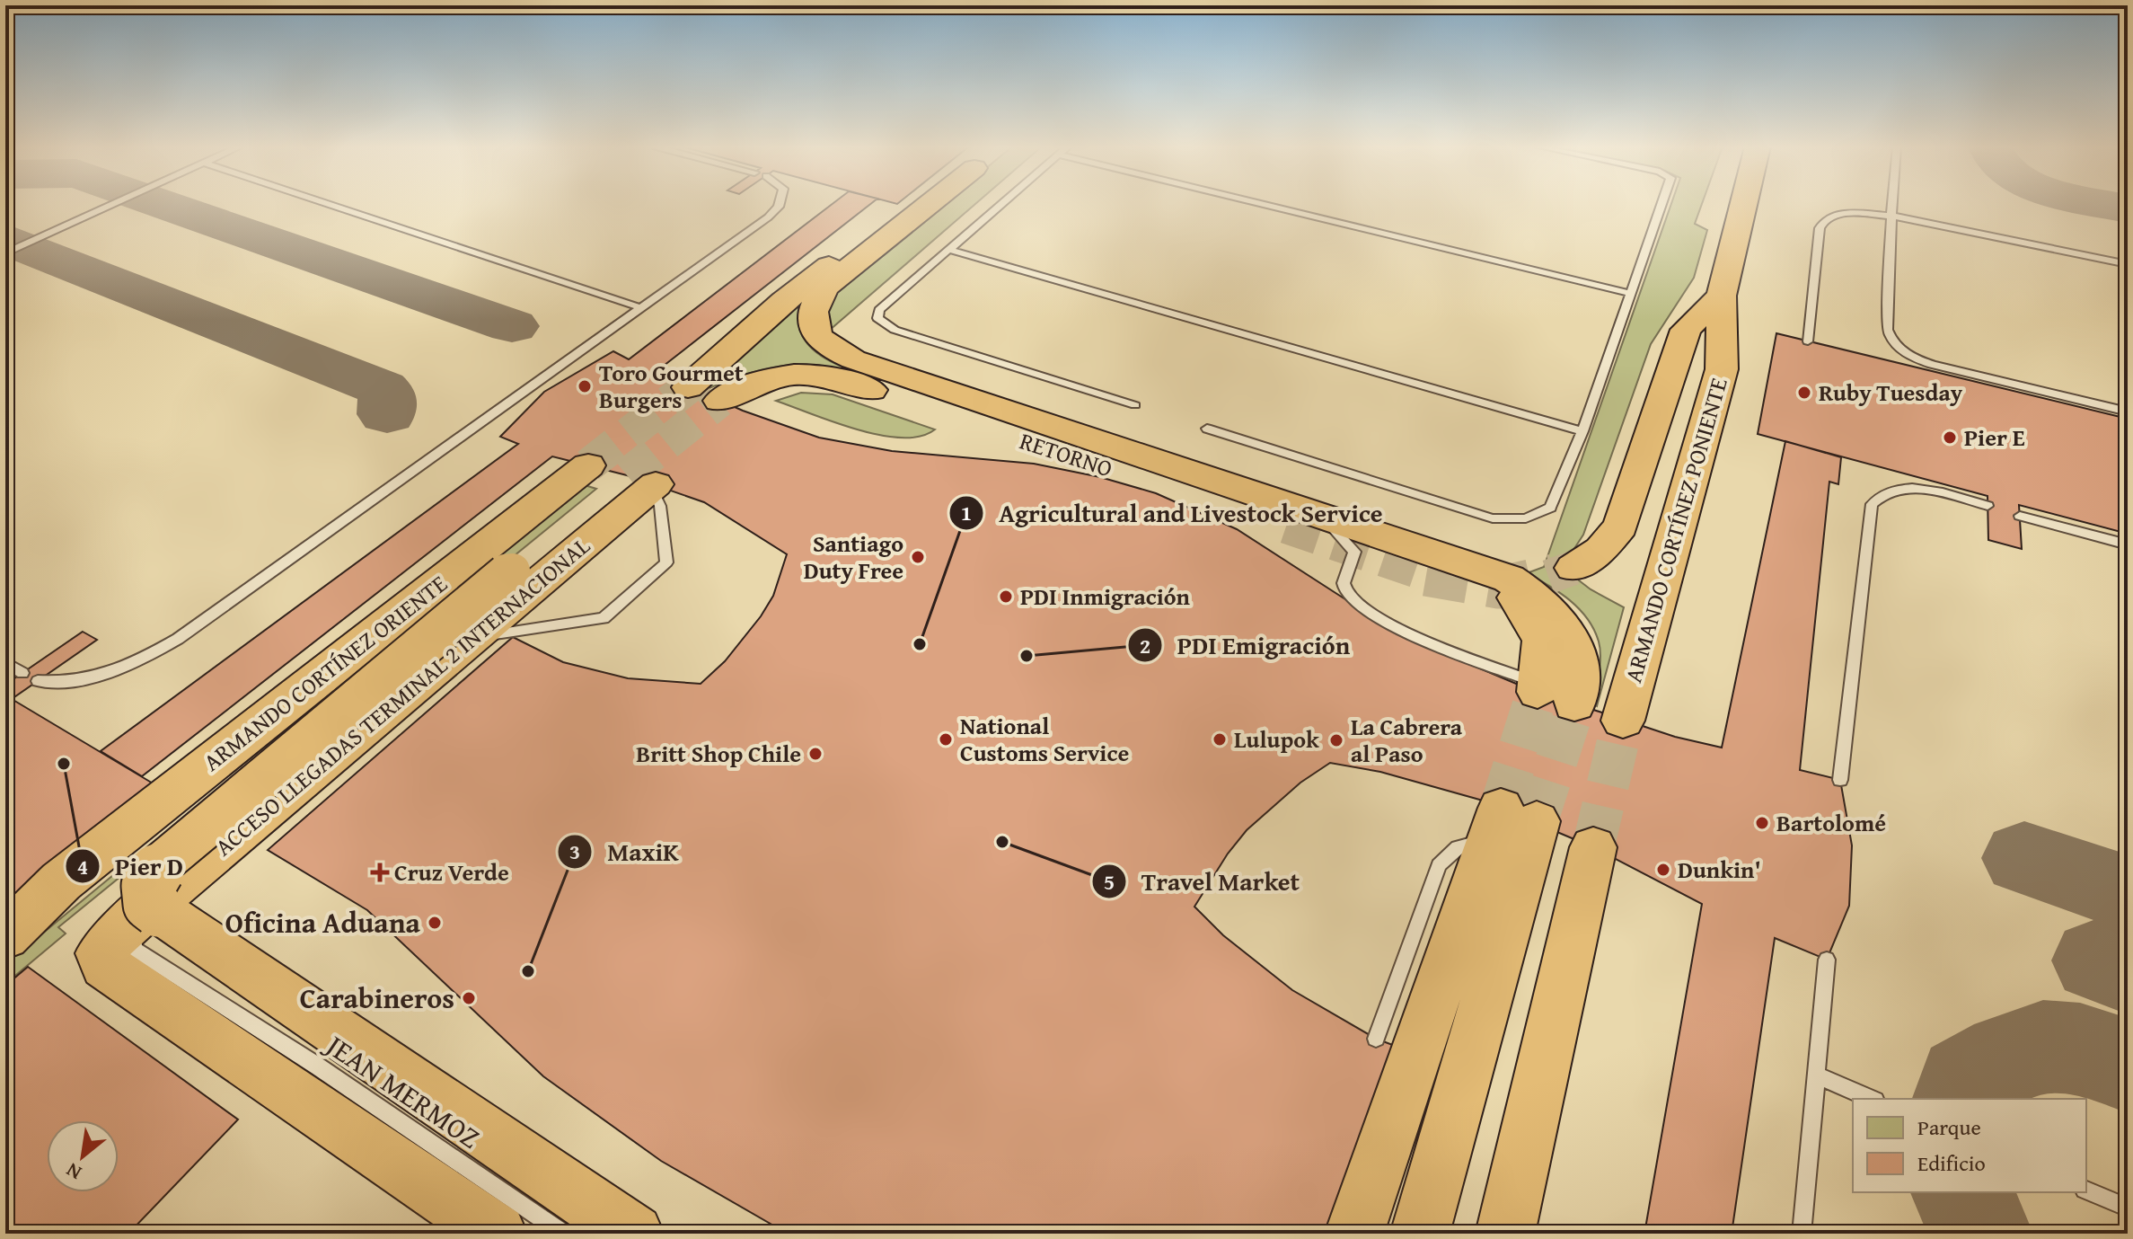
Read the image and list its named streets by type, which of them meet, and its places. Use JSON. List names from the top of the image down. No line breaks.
{"streets":{"highway":["RETORNO","ARMANDO CORTÍNEZ PONIENTE","ARMANDO CORTÍNEZ ORIENTE","ACCESO LLEGADAS TERMINAL 2 INTERNACIONAL"],"lane":["JEAN MERMOZ"]},"crossings":[["ACCESO LLEGADAS TERMINAL 2 INTERNACIONAL","JEAN MERMOZ"]],"places":{"other":["Toro Gourmet Burgers","Ruby Tuesday","Pier E","Santiago Duty Free","PDI Inmigración","Agricultural and Livestock Service","PDI Emigración","National Customs Service","Lulupok","La Cabrera al Paso","Britt Shop Chile","Pier D","Bartolomé","Travel Market","Dunkin'","Oficina Aduana","MaxiK","Carabineros"],"health":["Cruz Verde"]},"legend":["Parque","Edificio"],"north":"bottom left"}
